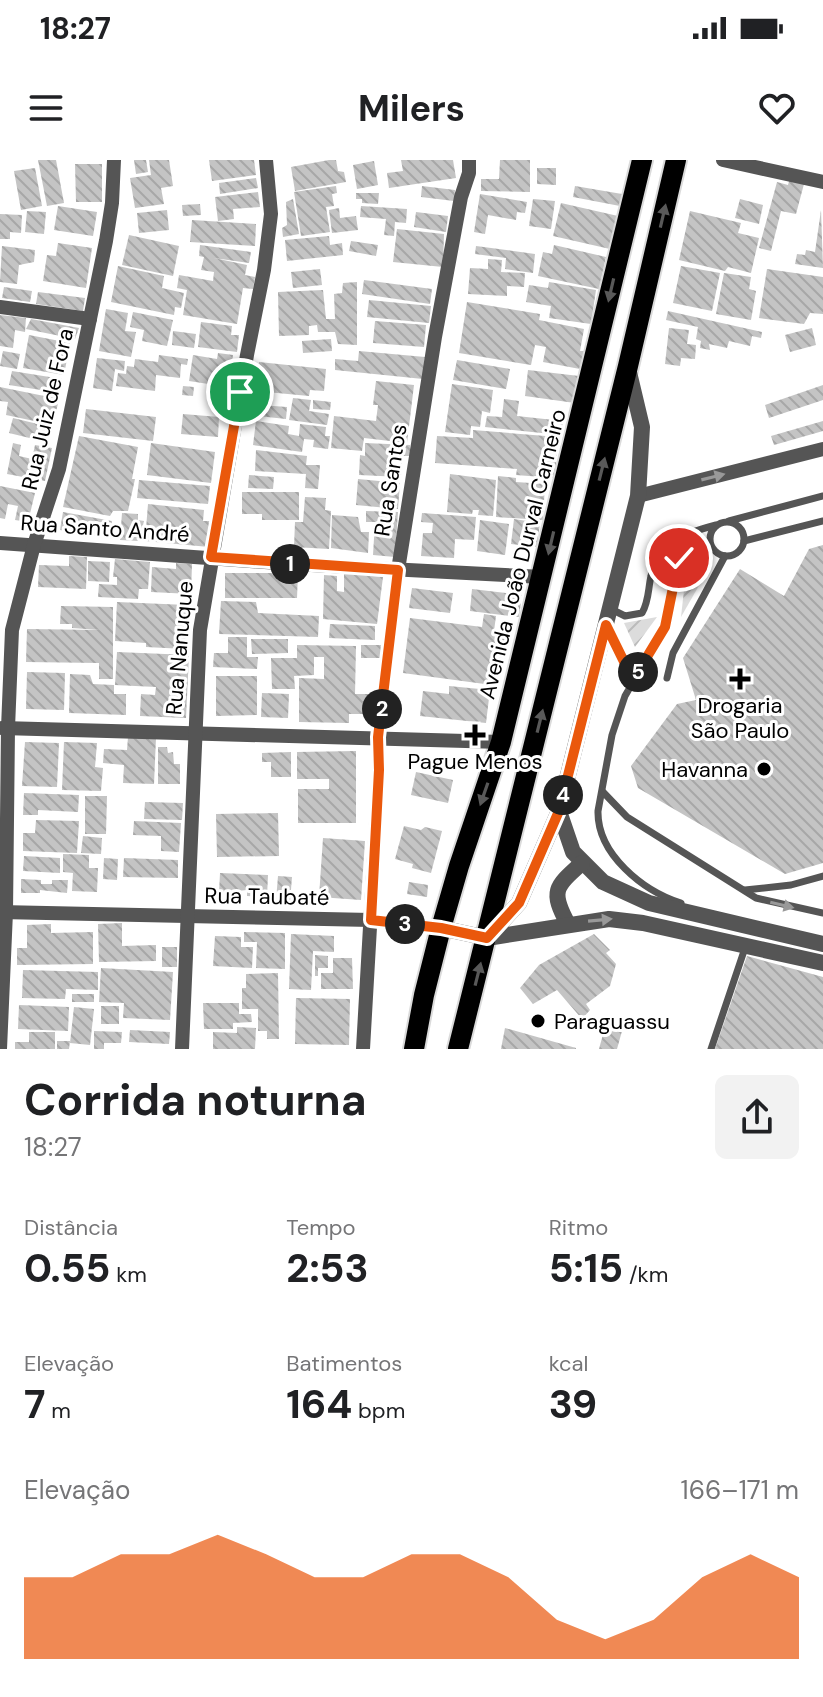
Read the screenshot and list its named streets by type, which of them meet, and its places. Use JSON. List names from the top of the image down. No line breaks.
{"streets":{"main road":["Avenida João Durval Carneiro"],"street":["Rua Juiz de Fora","Rua Santos","Rua Santo André","Rua Nanuque","Rua Taubaté"]},"crossings":[["Rua Juiz de Fora","Rua Santo André"],["Rua Juiz de Fora","Rua Taubaté"],["Rua Santos","Rua Santo André"],["Rua Santos","Rua Taubaté"],["Rua Santo André","Avenida João Durval Carneiro"],["Rua Santo André","Rua Nanuque"],["Avenida João Durval Carneiro","Rua Taubaté"],["Rua Nanuque","Rua Taubaté"]],"places":{"health":["Drogaria São Paulo","Pague Menos"],"other":["Havanna","Paraguassu"]},"page":{"status":"18:27","header":"Milers","pins":["1","5","2","4","3"],"heading":["Corrida noturna","18:27"],"stats":[["Distância","0.55 km"],["Tempo","2:53"],["Ritmo","5:15 /km"],["Elevação","7 m"],["Batimentos","164 bpm"],["kcal","39"]],"chart":["Elevação","166–171 m"]}}
